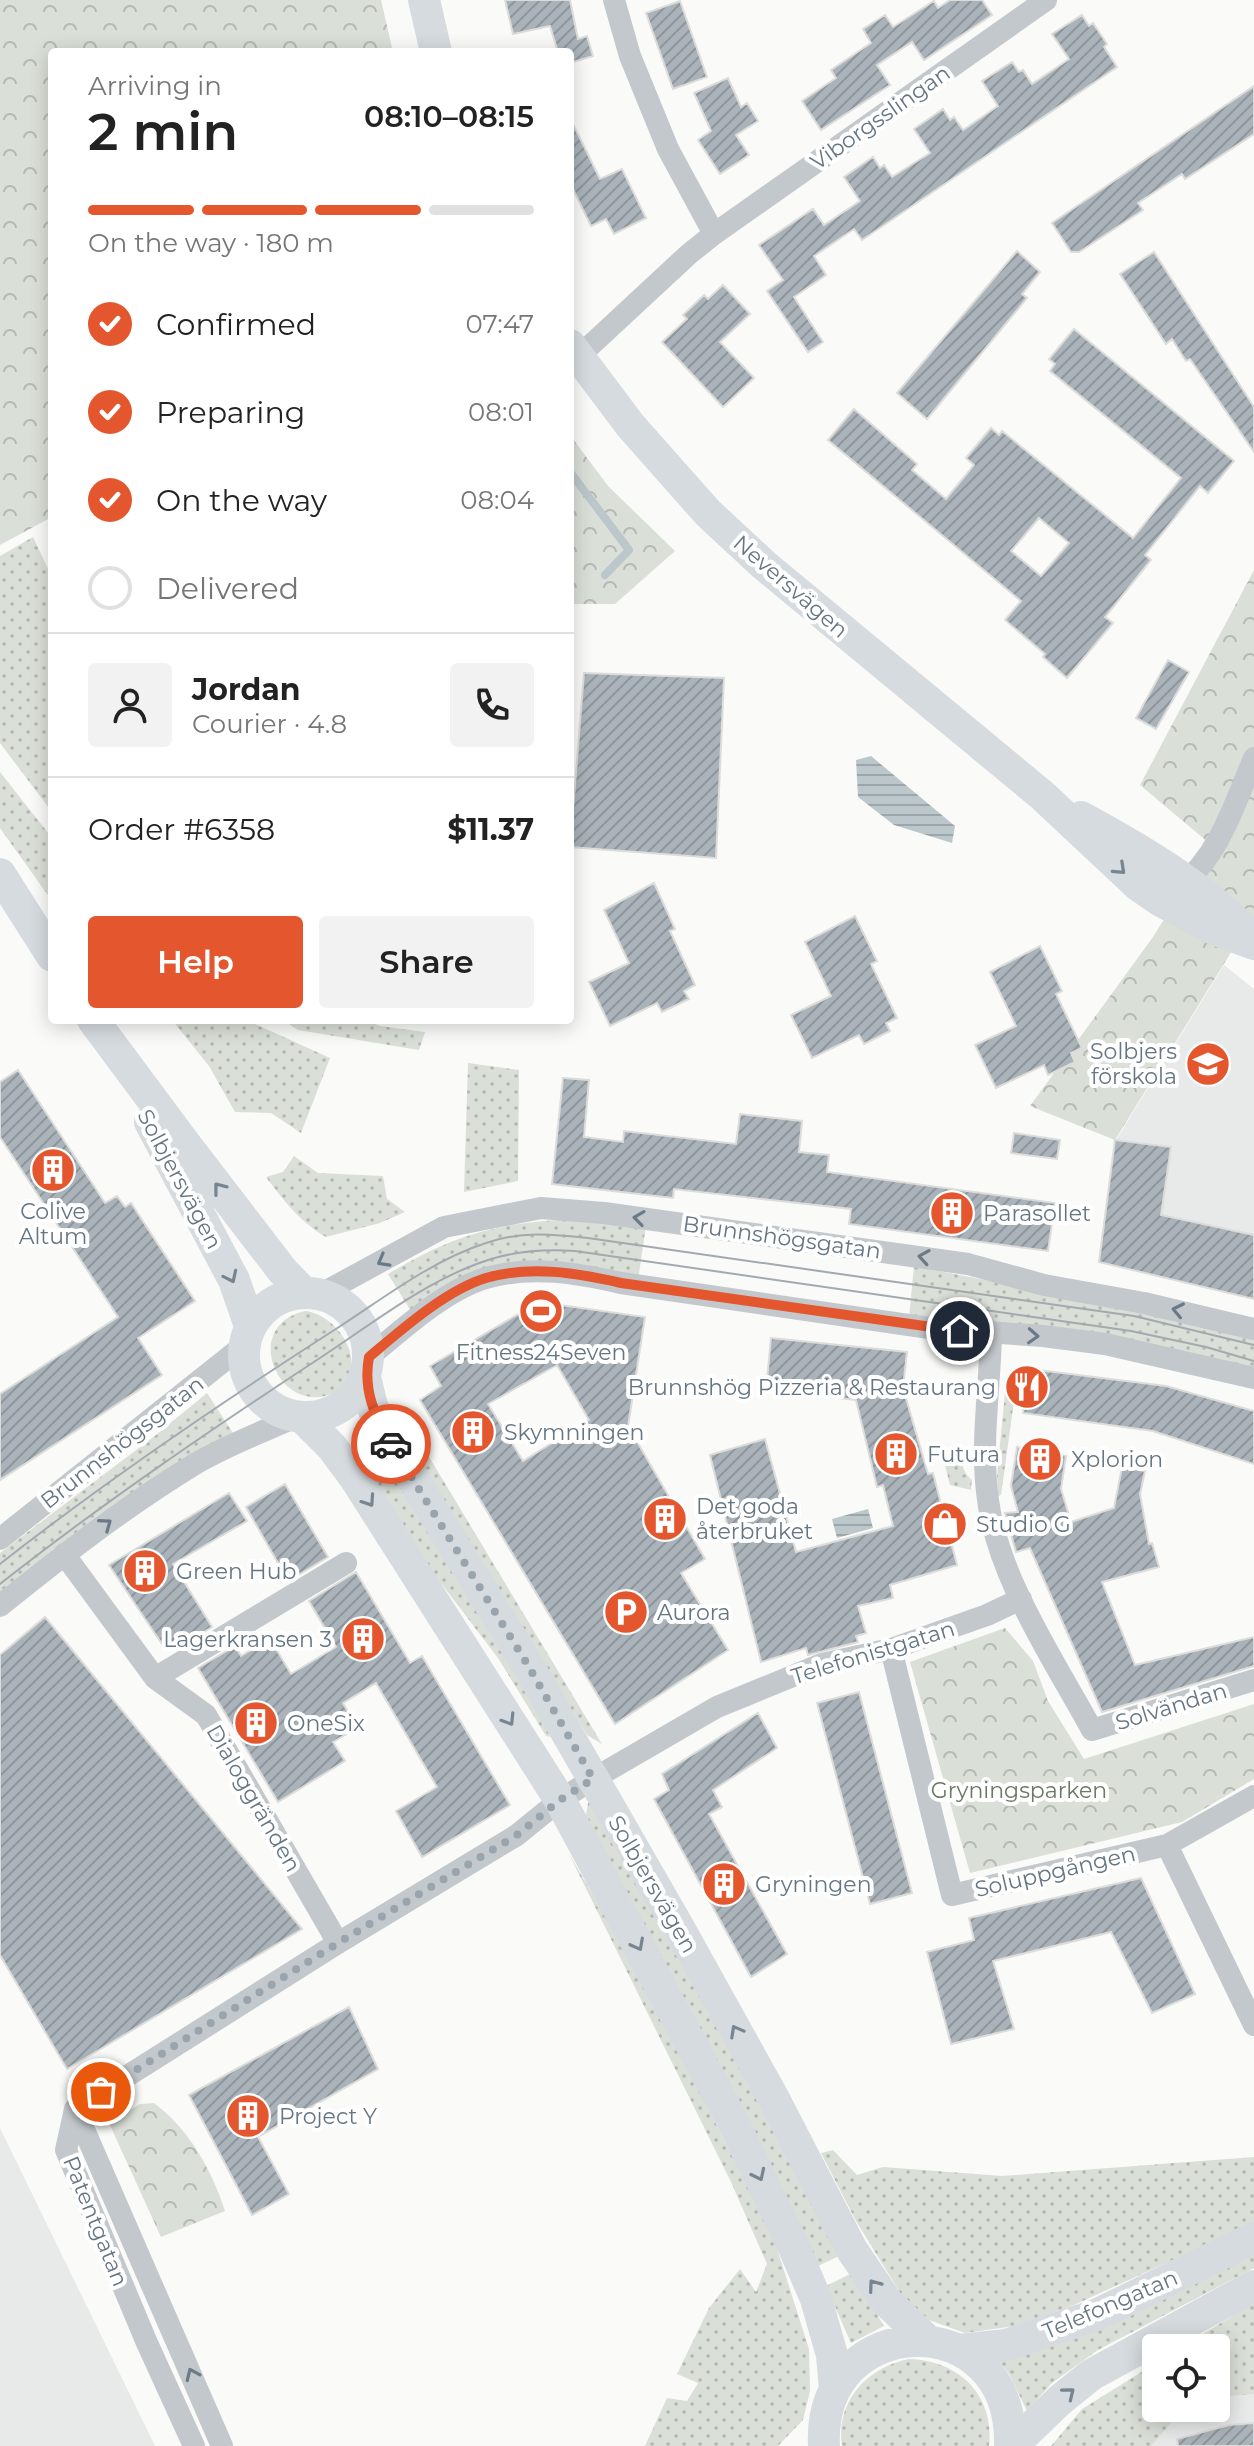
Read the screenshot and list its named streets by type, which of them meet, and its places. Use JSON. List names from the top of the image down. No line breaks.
{"streets":{"main road":["Neversvägen","Solbjersvägen","Telefongatan"],"street":["Viborgsslingan","Brunnshögsgatan","Telefonistgatan","Solvändan","Dialoggränden","Soluppgången","Patentgatan"]},"crossings":[["Viborgsslingan","Neversvägen"],["Solbjersvägen","Brunnshögsgatan"],["Solbjersvägen","Telefonistgatan"],["Telefonistgatan","Solvändan"],["Telefonistgatan","Dialoggränden"],["Telefonistgatan","Soluppgången"],["Telefonistgatan","Patentgatan"]],"parks":["Gryningsparken"],"places":{"school or university":["Solbjers förskola"],"building":["Colive Altum","Parasollet","Skymningen","Futura","Xplorion","Det goda återbruket","Green Hub","Lagerkransen 3","OneSix","Gryningen","Project Y"],"sports":["Fitness24Seven"],"restaurant":["Brunnshög Pizzeria & Restaurang"],"shop":["Studio G"],"parking":["Aurora"]},"page":{"heading":["2 min","Arriving in","08:10–08:15"],"panel":["Jordan","Courier · 4.8","Order #6358","$11.37"],"bar":"On the way · 180 m","list":[["Confirmed","07:47"],["Preparing","08:01"],["On the way","08:04"],"Delivered"],"buttons":["Help","Share"]}}
